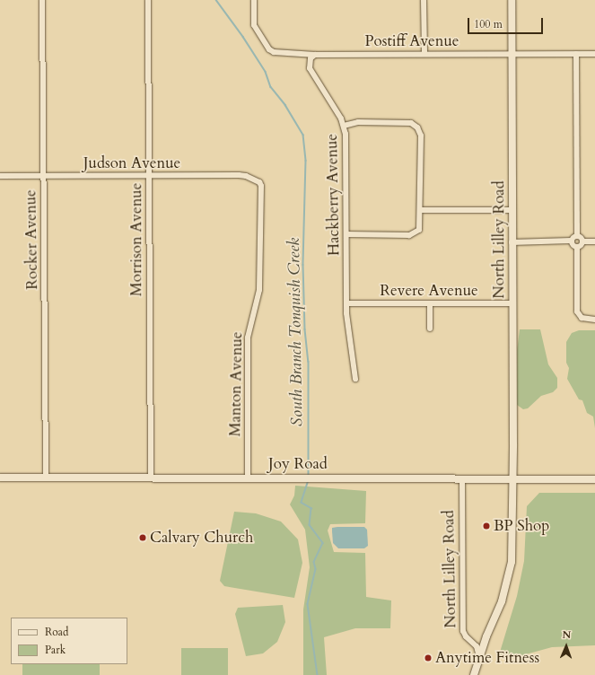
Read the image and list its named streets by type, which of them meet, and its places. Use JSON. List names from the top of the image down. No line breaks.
{"streets":{"street":["Postiff Avenue","Judson Avenue","Hackberry Avenue","Rocker Avenue","Morrison Avenue","North Lilley Road","Revere Avenue","Manton Avenue","Joy Road"]},"crossings":[["Postiff Avenue","Hackberry Avenue"],["Postiff Avenue","North Lilley Road"],["Judson Avenue","Rocker Avenue"],["Judson Avenue","Morrison Avenue"],["Judson Avenue","Manton Avenue"],["Hackberry Avenue","Revere Avenue"],["Rocker Avenue","Joy Road"],["Morrison Avenue","Joy Road"],["North Lilley Road","Revere Avenue"],["North Lilley Road","Joy Road"],["Manton Avenue","Joy Road"]],"water":["South Branch Tonquish Creek"],"places":["BP Shop","Calvary Church","Anytime Fitness"],"legend":["Road","Park"],"scale_bar":"100 m","north":"top"}
